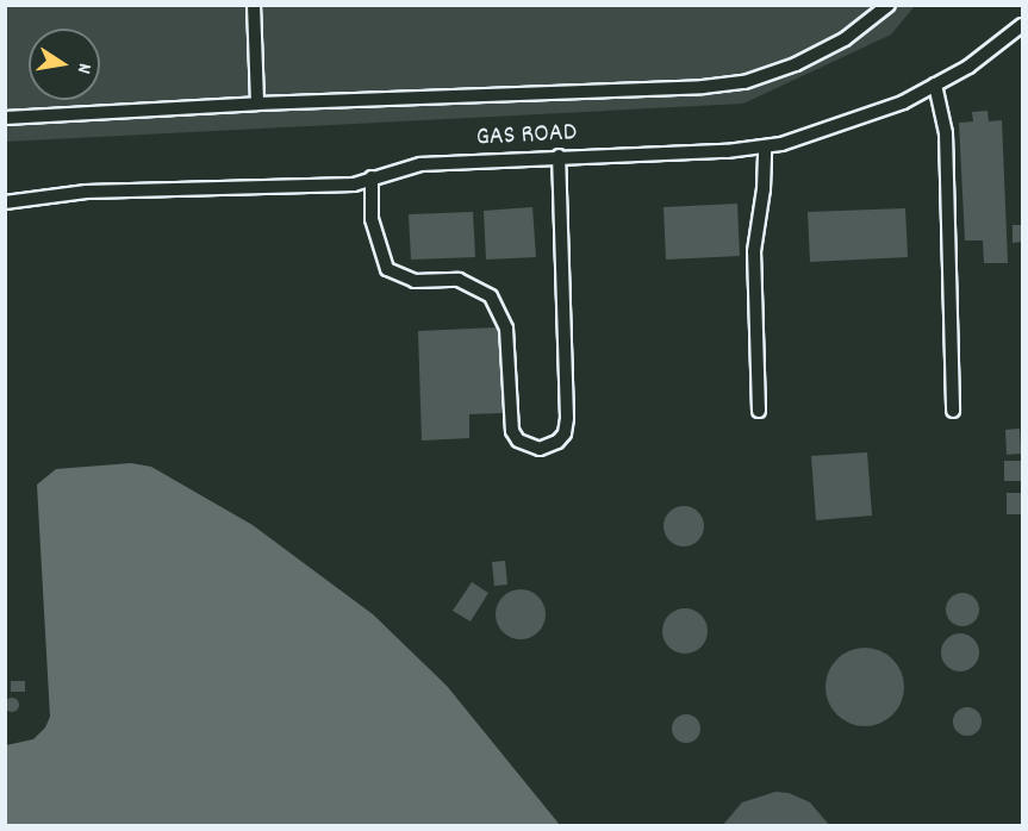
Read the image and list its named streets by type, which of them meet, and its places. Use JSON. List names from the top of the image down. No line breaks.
{"streets":{"lane":["GAS ROAD"]},"north":"right"}
